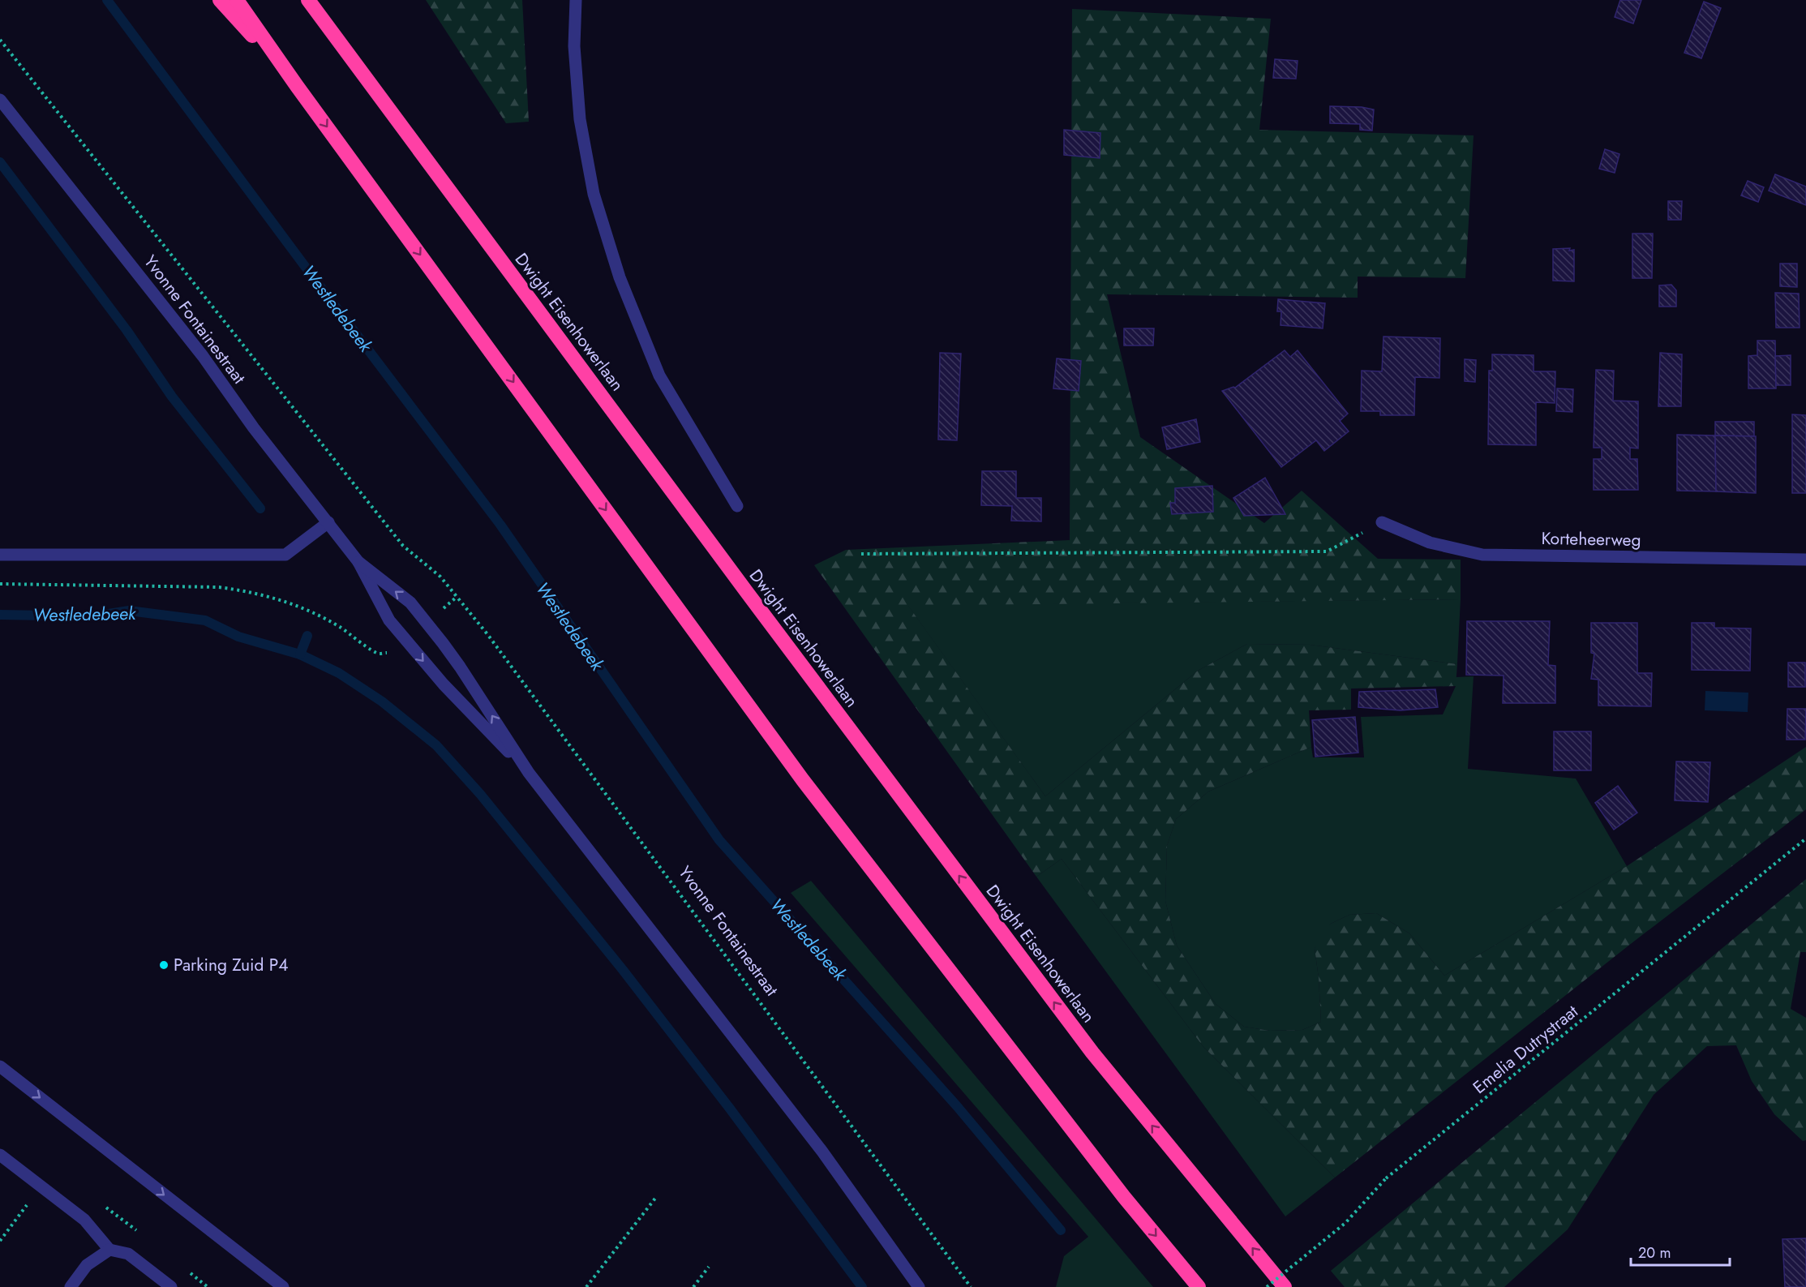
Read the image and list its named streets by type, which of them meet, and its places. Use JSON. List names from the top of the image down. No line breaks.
{"streets":{"highway":["Dwight Eisenhowerlaan"],"street":["Yvonne Fontainestraat","Korteheerweg"],"path":["Emelia Dutrystraat"]},"water":["Westledebeek"],"places":["Parking Zuid P4"],"scale_bar":"20 m"}
